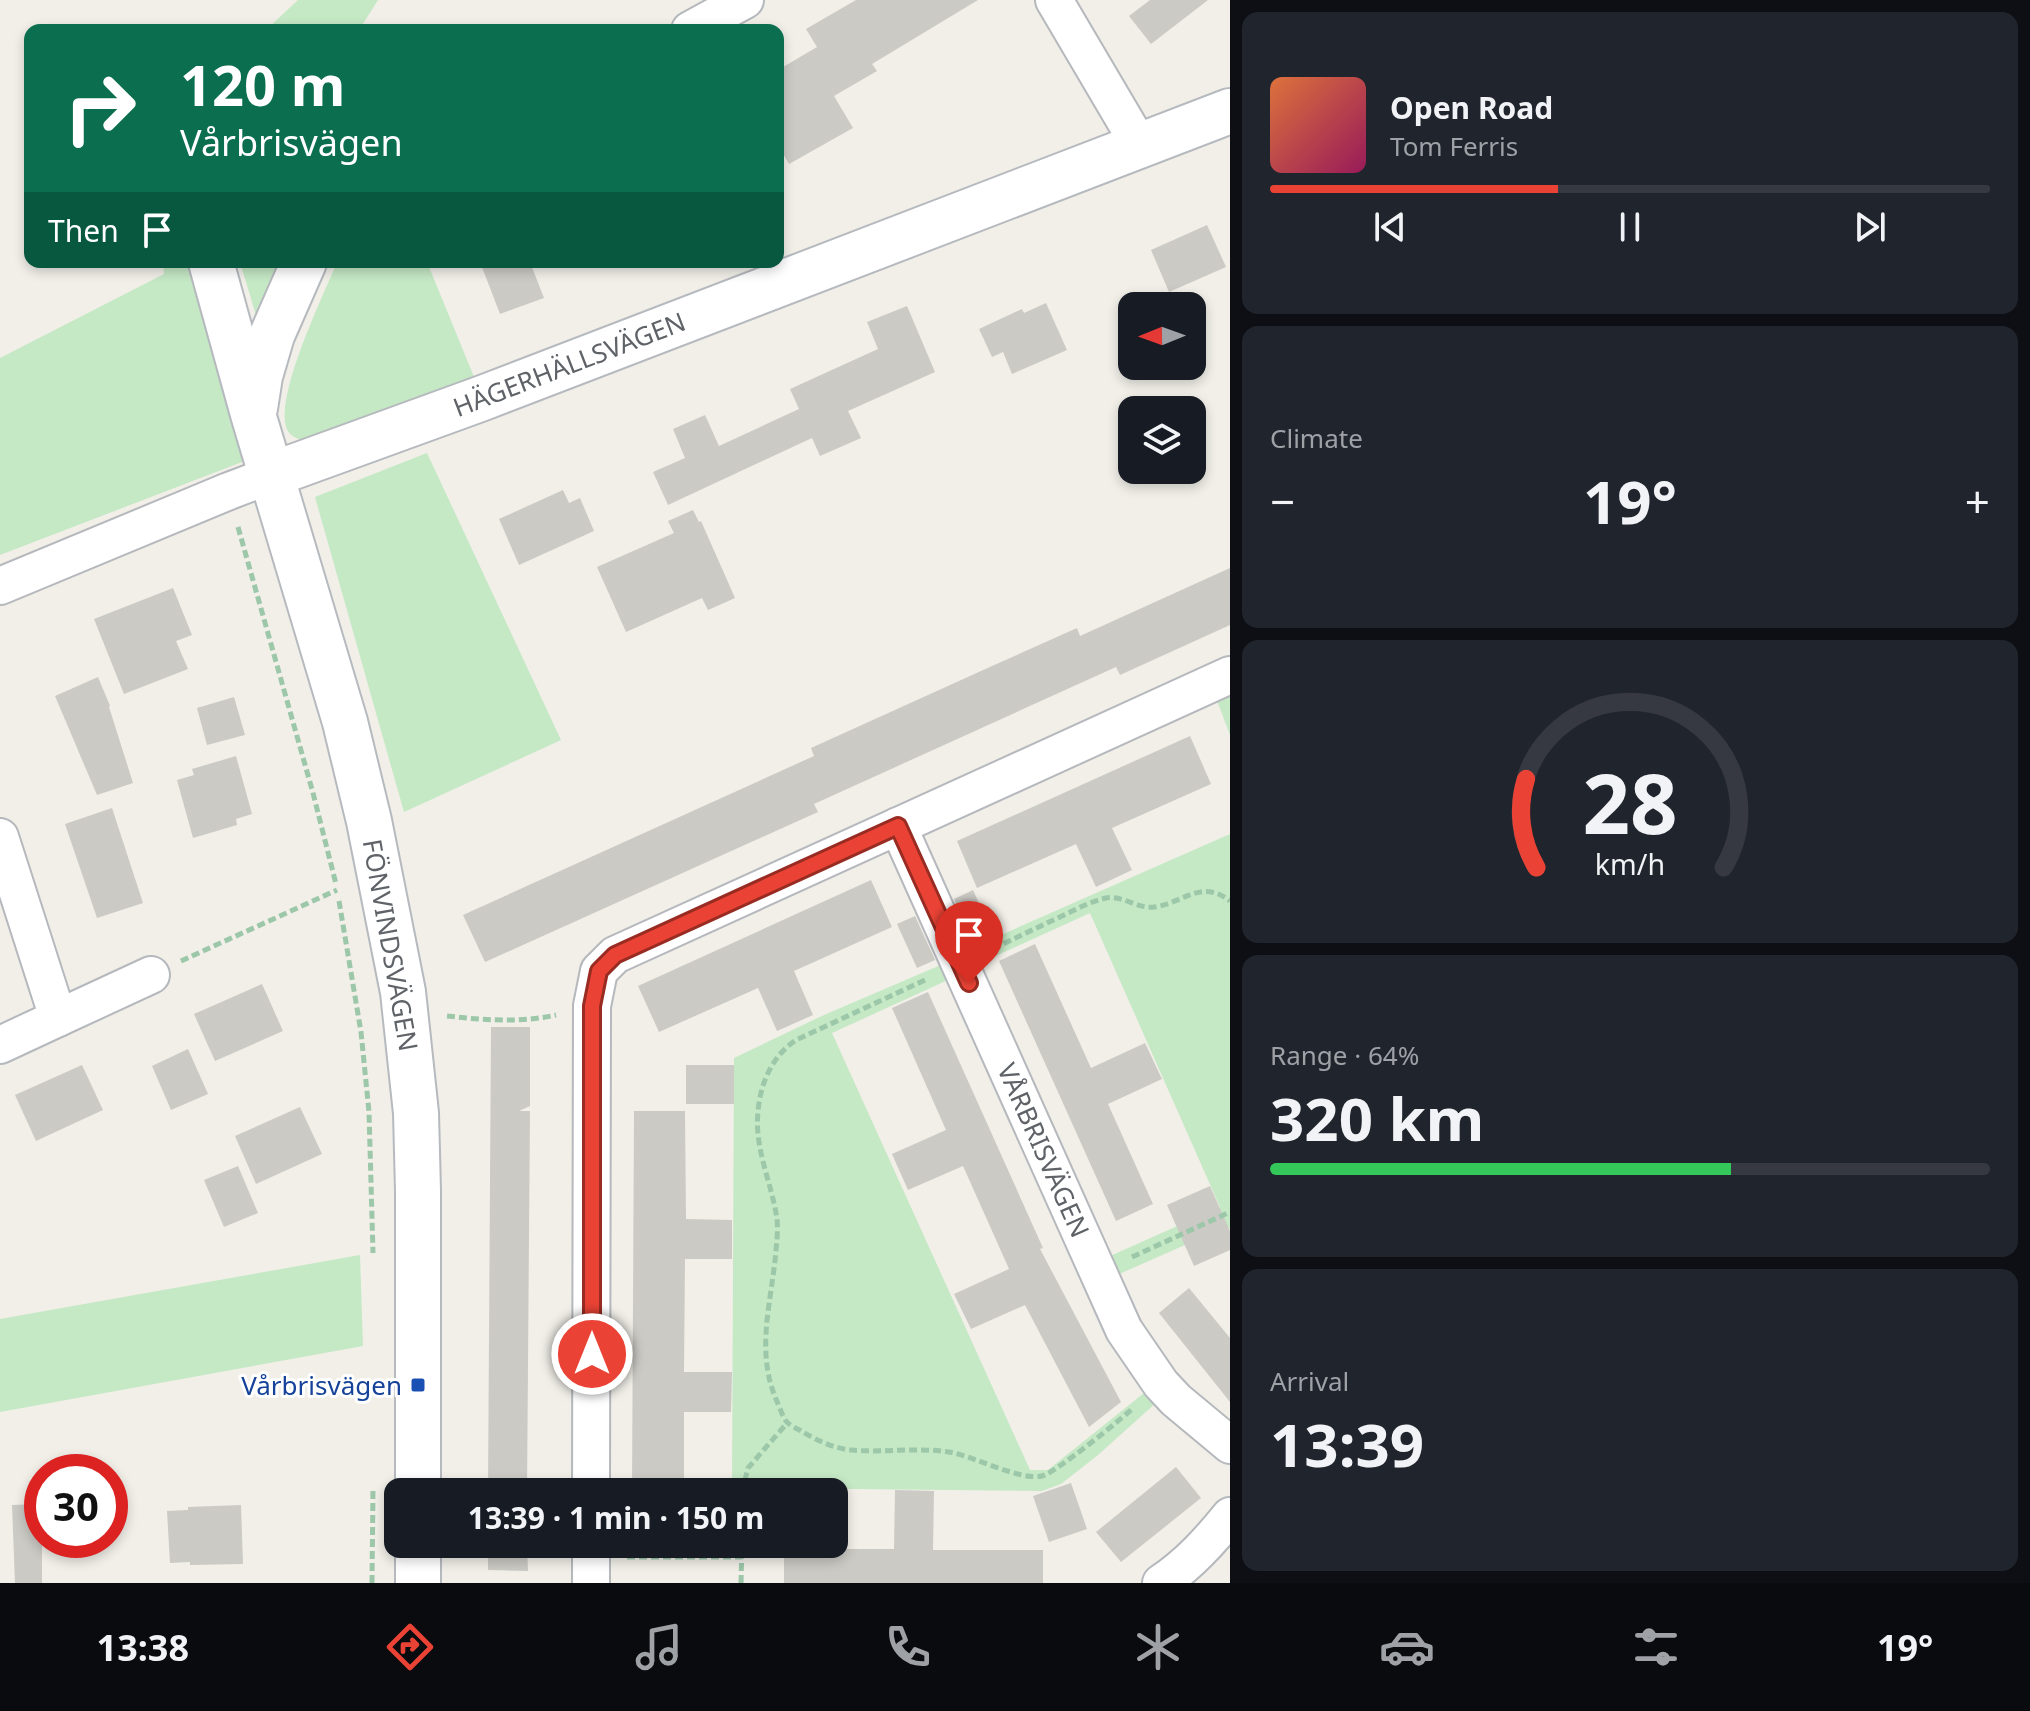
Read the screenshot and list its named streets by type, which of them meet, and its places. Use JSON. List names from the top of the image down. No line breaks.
{"streets":{"street":["HÄGERHÄLLSVÄGEN","FÖNVINDSVÄGEN","VÅRBRISVÄGEN"]},"crossings":[["HÄGERHÄLLSVÄGEN","FÖNVINDSVÄGEN"]],"places":{"transit":["Vårbrisvägen"]},"north":"left","page":{"turn":["120 m","Vårbrisvägen"],"song":["Open Road","Tom Ferris"],"then":"Then","tile":["Climate",["Range · 64%","320 km"],["Arrival","13:39"]],"heat":["−","19°","+"],"limit":"30","trip":"13:39 · 1 min · 150 m","tabs":["13:38","19°"],"gauge":["28","km/h"]}}
